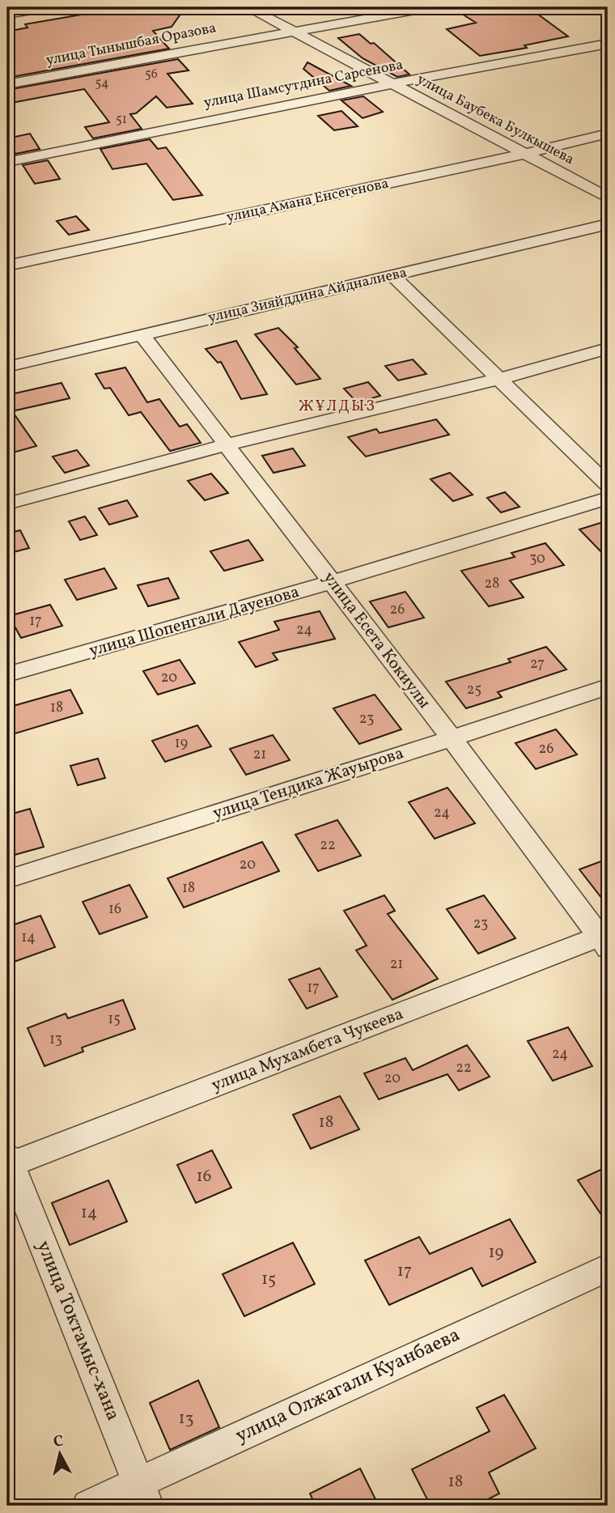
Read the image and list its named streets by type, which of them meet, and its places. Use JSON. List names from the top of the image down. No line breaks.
{"streets":{"street":["улица Тынышбая Оразова","улица Шамсутдина Сарсенова","улица Баубека Булкышева","улица Амана Енсегенова","улица Зияйддина Айдналиева","улица Шопенгали Дауенова","улица Есета Кокиулы","улица Тендика Жауырова","улица Мухамбета Чукеева","улица Токтамыс-хана","улица Олжагали Куанбаева"]},"crossings":[["улица Тынышбая Оразова","улица Баубека Булкышева"],["улица Шамсутдина Сарсенова","улица Баубека Булкышева"],["улица Баубека Булкышева","улица Амана Енсегенова"],["улица Зияйддина Айдналиева","улица Есета Кокиулы"],["улица Шопенгали Дауенова","улица Есета Кокиулы"],["улица Есета Кокиулы","улица Тендика Жауырова"],["улица Есета Кокиулы","улица Мухамбета Чукеева"],["улица Мухамбета Чукеева","улица Токтамыс-хана"],["улица Токтамыс-хана","улица Олжагали Куанбаева"]],"districts":["ЖҰЛДЫЗ"],"house_numbers":["56","54","51","30","28","26","17","24","27","20","25","18","23","19","26","21","24","22","20","18","16","23","14","21","17","15","13","24","22","20","18","16","14","19","17","15","13","18"],"north":"top"}
